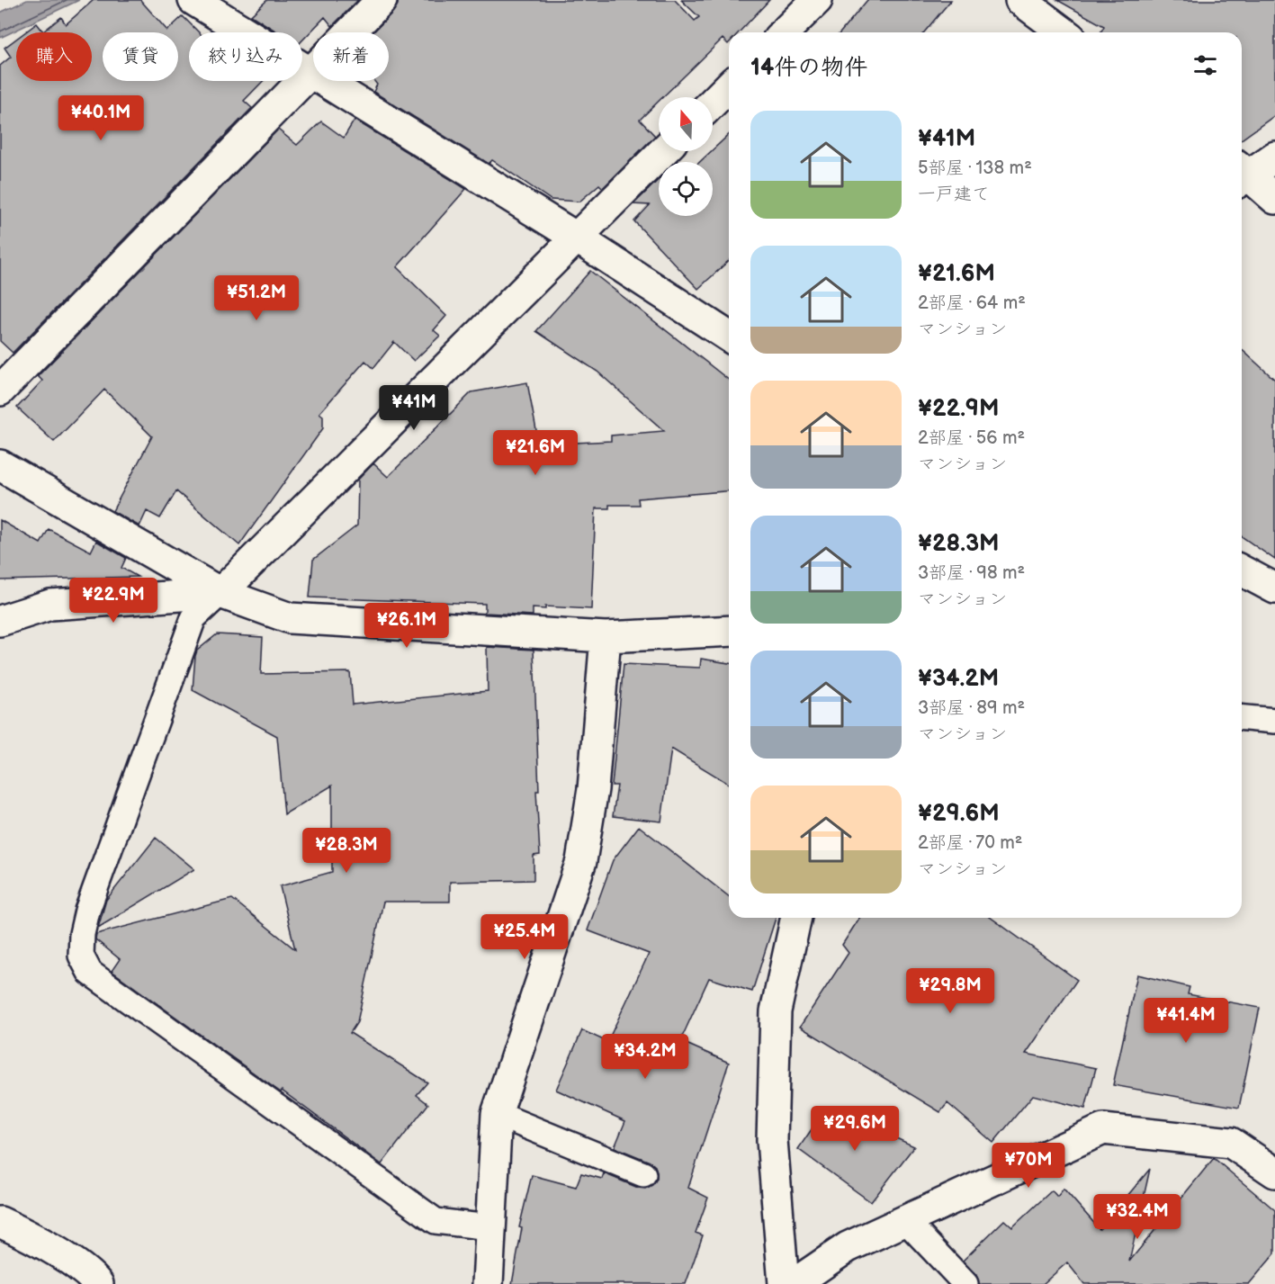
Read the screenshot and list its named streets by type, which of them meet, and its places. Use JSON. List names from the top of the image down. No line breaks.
{"north":"top","page":{"chip":["購入","賃貸","絞り込み","新着"],"heading":"14件の物件","price":["¥40.1M","¥51.2M","¥41M","¥21.6M","¥22.9M","¥26.1M","¥28.3M","¥25.4M","¥29.8M","¥41.4M","¥34.2M","¥29.6M","¥70M","¥32.4M"],"list":[{"name":"¥41M","note":"5部屋 · 138 m² · 一戸建て"},{"name":"¥21.6M","note":"2部屋 · 64 m² · マンション"},{"name":"¥22.9M","note":"2部屋 · 56 m² · マンション"},{"name":"¥28.3M","note":"3部屋 · 98 m² · マンション"},{"name":"¥34.2M","note":"3部屋 · 89 m² · マンション"},{"name":"¥29.6M","note":"2部屋 · 70 m² · マンション"}]}}
